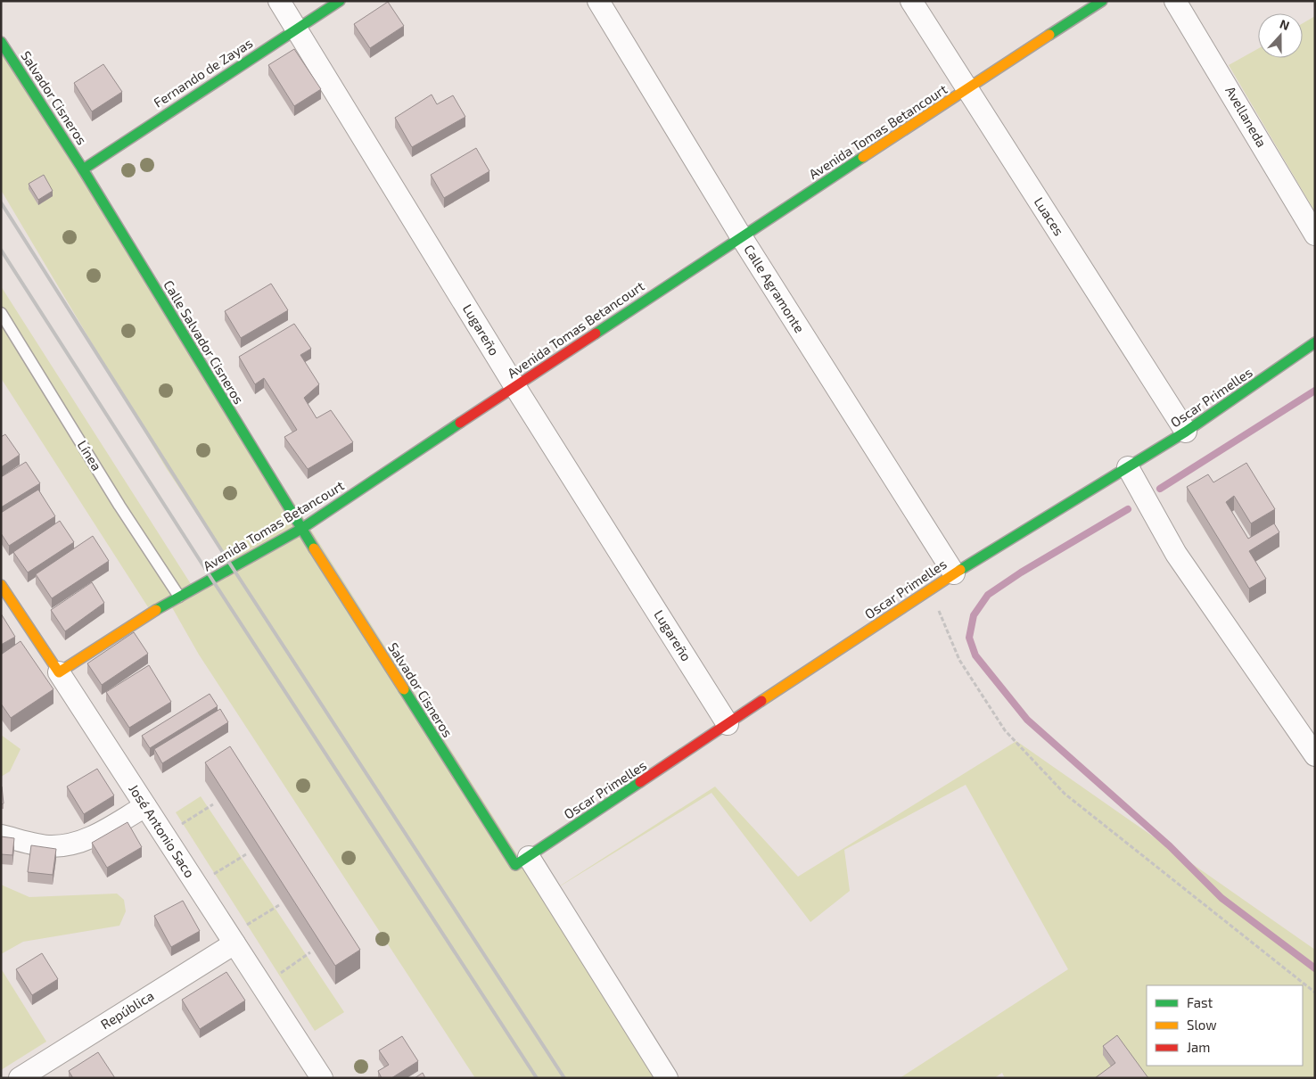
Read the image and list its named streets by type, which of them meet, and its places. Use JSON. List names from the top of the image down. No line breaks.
{"streets":{"street":["Fernando de Zayas","Salvador Cisneros","Avellaneda","Avenida Tomas Betancourt","Luaces","Calle Agramonte","Lugareño","Calle Salvador Cisneros","Oscar Primelles","José Antonio Saco","República"],"lane":["Línea"]},"crossings":[["Fernando de Zayas","Salvador Cisneros"],["Fernando de Zayas","Lugareño"],["Fernando de Zayas","Calle Salvador Cisneros"],["Salvador Cisneros","Avenida Tomas Betancourt"],["Salvador Cisneros","Calle Salvador Cisneros"],["Salvador Cisneros","Oscar Primelles"],["Avenida Tomas Betancourt","Luaces"],["Avenida Tomas Betancourt","Calle Agramonte"],["Avenida Tomas Betancourt","Lugareño"],["Avenida Tomas Betancourt","Calle Salvador Cisneros"],["Avenida Tomas Betancourt","Línea"],["Avenida Tomas Betancourt","José Antonio Saco"],["Luaces","Oscar Primelles"],["Calle Agramonte","Oscar Primelles"],["Lugareño","Oscar Primelles"],["José Antonio Saco","República"]],"legend":["Fast","Slow","Jam"],"north":"top"}
